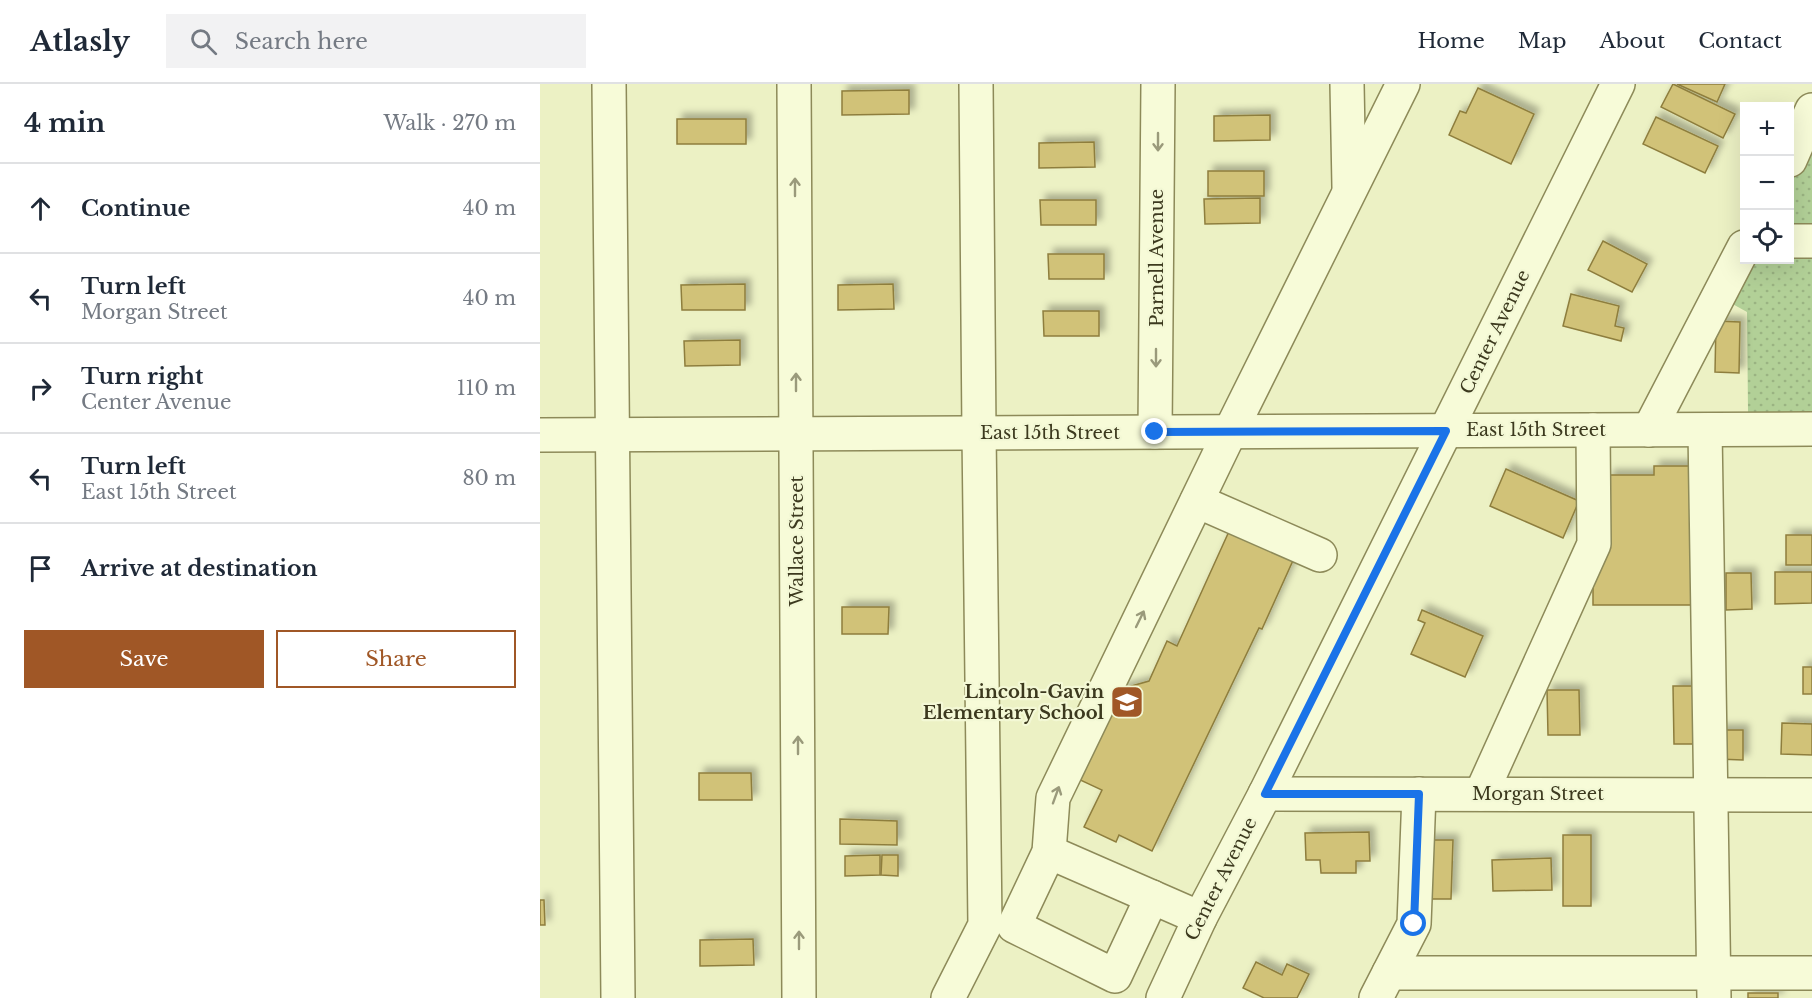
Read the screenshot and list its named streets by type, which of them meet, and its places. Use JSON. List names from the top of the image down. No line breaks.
{"streets":{"street":["Parnell Avenue","Center Avenue","East 15th Street","Wallace Street","Morgan Street"]},"crossings":[["Parnell Avenue","East 15th Street"],["Center Avenue","East 15th Street"],["Center Avenue","Morgan Street"],["East 15th Street","Wallace Street"]],"places":{"school or university":["Lincoln-Gavin Elementary School"]},"page":{"header":"Atlasly","search":"Search here","nav":["Home","Map","About","Contact"],"heading":["4 min","Walk · 270 m"],"map_buttons":["+","−"],"list":[["Continue","40 m"],["Turn left","Morgan Street","40 m"],["Turn right","Center Avenue","110 m"],["Turn left","East 15th Street","80 m"],"Arrive at destination"],"buttons":["Save","Share"]}}
